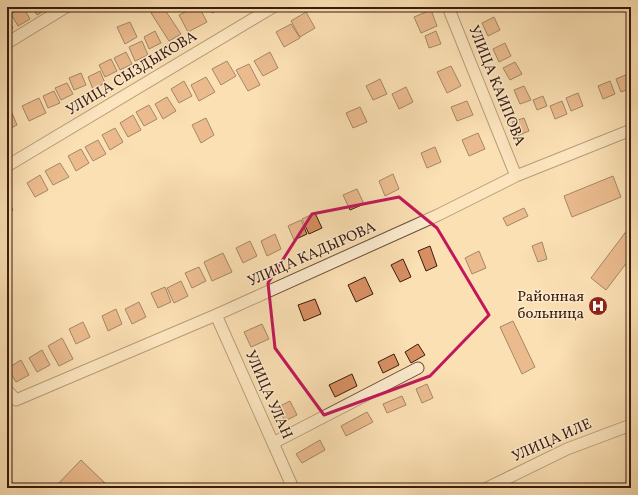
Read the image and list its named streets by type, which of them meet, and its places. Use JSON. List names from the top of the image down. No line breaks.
{"streets":{"street":["УЛИЦА СЫЗДЫКОВА","УЛИЦА КАИПОВА","УЛИЦА КАДЫРОВА","УЛИЦА УЛАН","УЛИЦА ИЛЕ"]},"crossings":[["УЛИЦА КАИПОВА","УЛИЦА КАДЫРОВА"],["УЛИЦА КАДЫРОВА","УЛИЦА УЛАН"]],"places":{"hospital":["Районная больница"]}}
